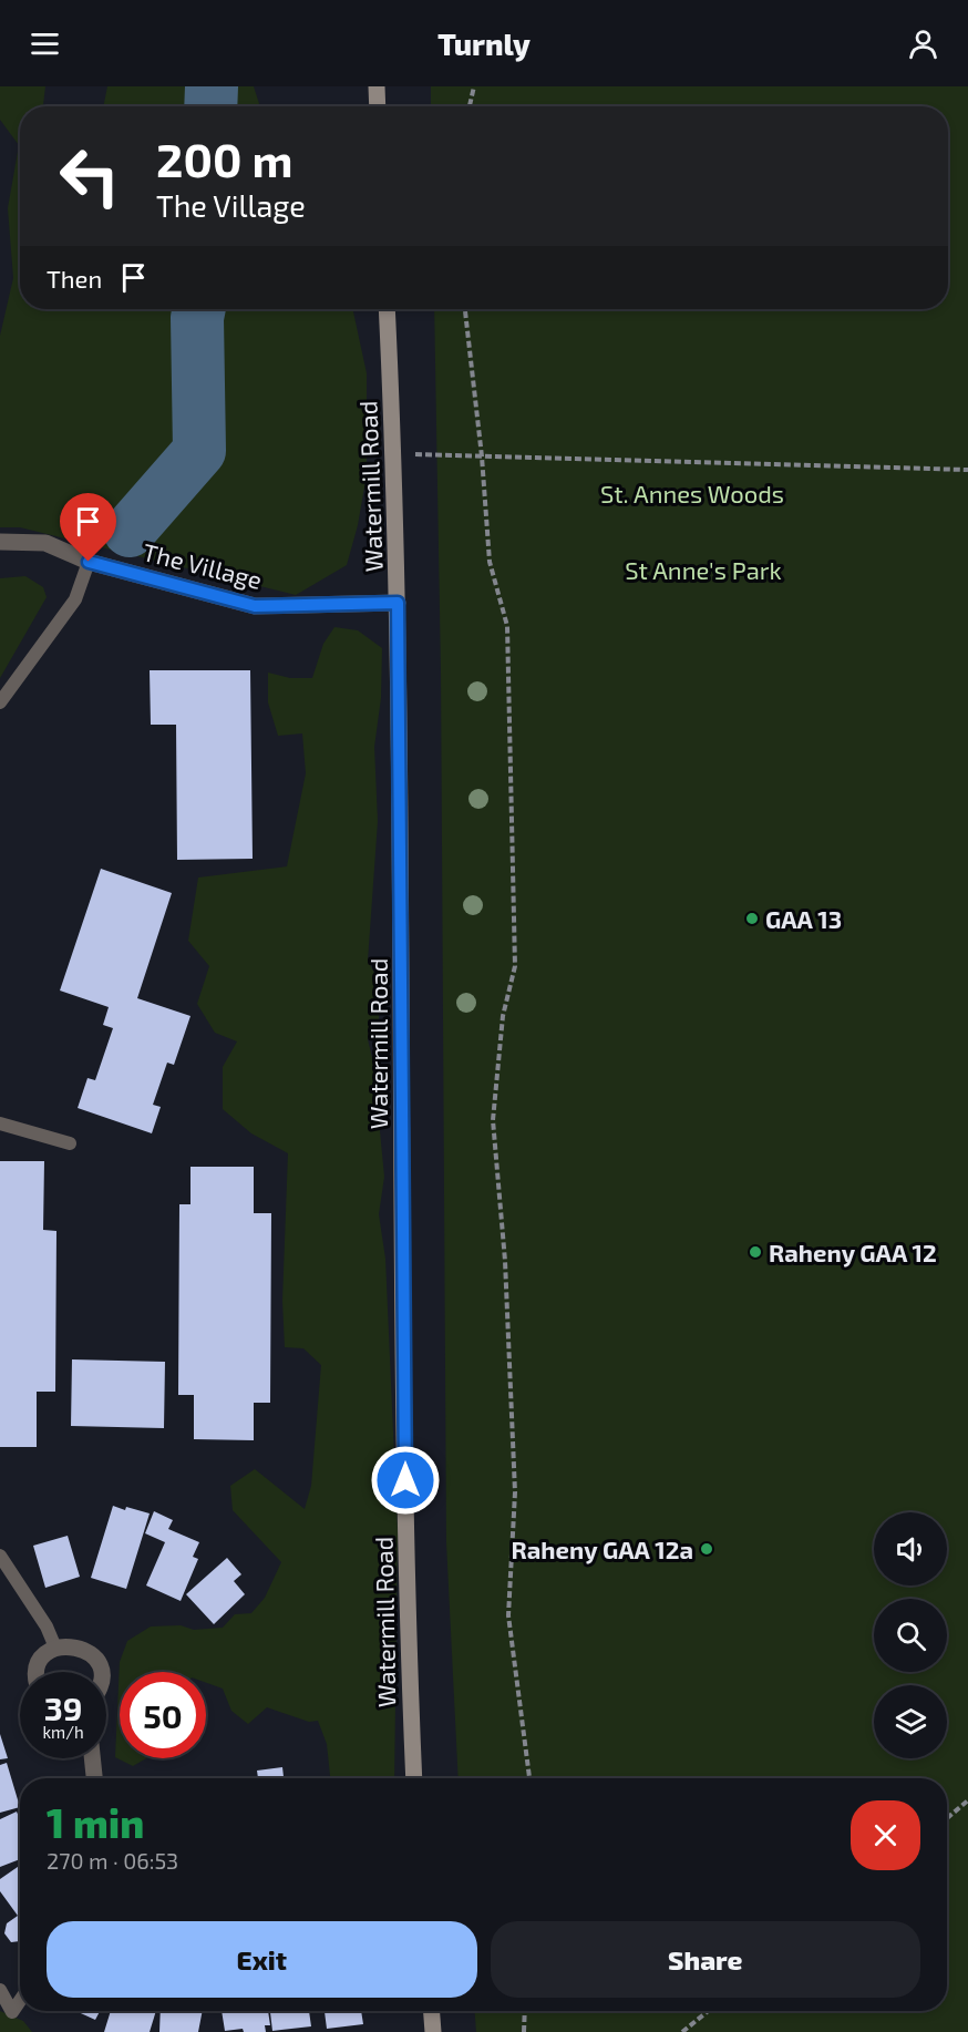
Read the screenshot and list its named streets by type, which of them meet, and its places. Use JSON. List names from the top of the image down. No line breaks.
{"streets":{"main road":["Watermill Road"],"street":["The Village"]},"crossings":[["Watermill Road","The Village"]],"parks":["St. Annes Woods","St Anne's Park"],"places":["GAA 13","Raheny GAA 12","Raheny GAA 12a"],"page":{"header":"Turnly","turn":["200 m","The Village"],"then":"Then","speed":"39 km/h","limit":"50","heading":["1 min","270 m · 06:53"],"buttons":["Exit","Share"]}}
